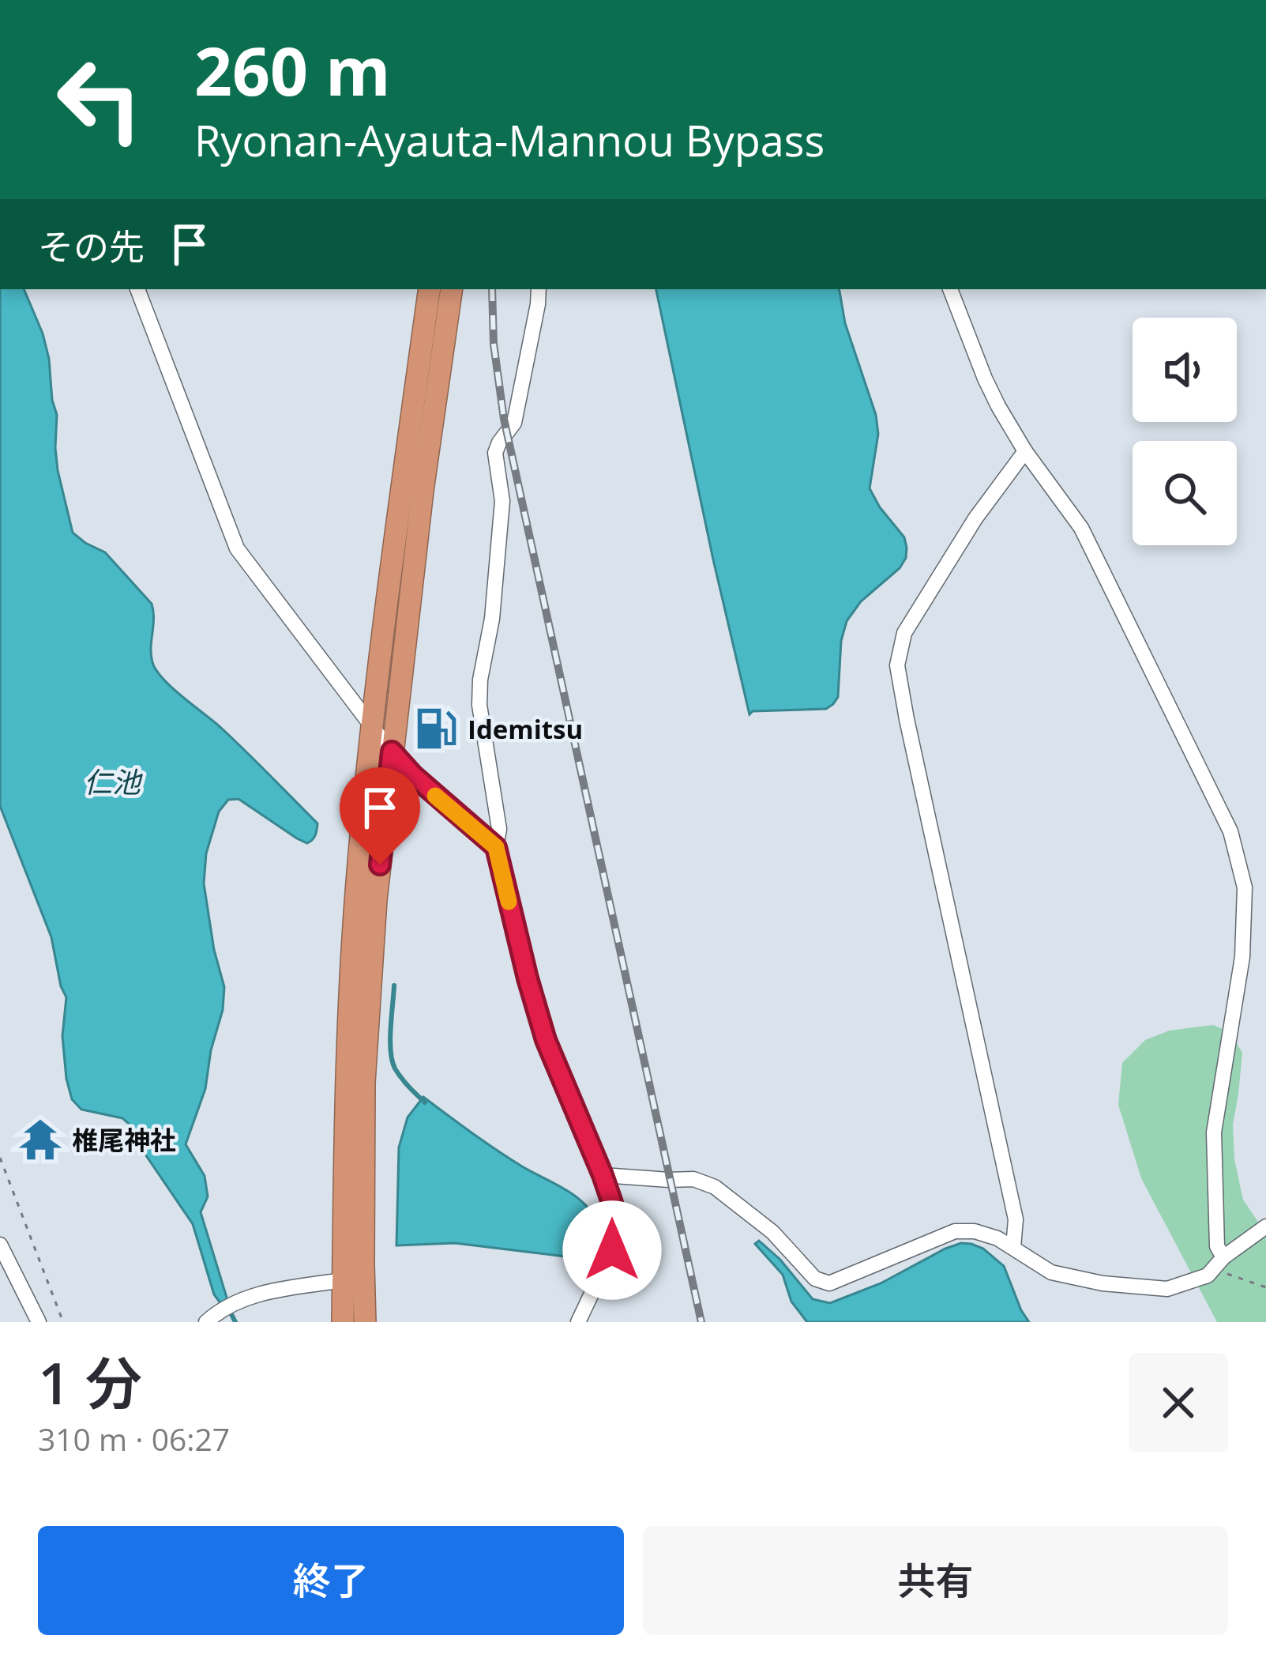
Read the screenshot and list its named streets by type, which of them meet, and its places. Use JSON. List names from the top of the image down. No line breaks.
{"water":["仁池"],"places":{"fuel station":["Idemitsu"],"temple":["椎尾神社"]},"page":{"turn":["260 m","Ryonan-Ayauta-Mannou Bypass"],"then":"その先","heading":["1 分","310 m · 06:27"],"buttons":["終了","共有"]}}
